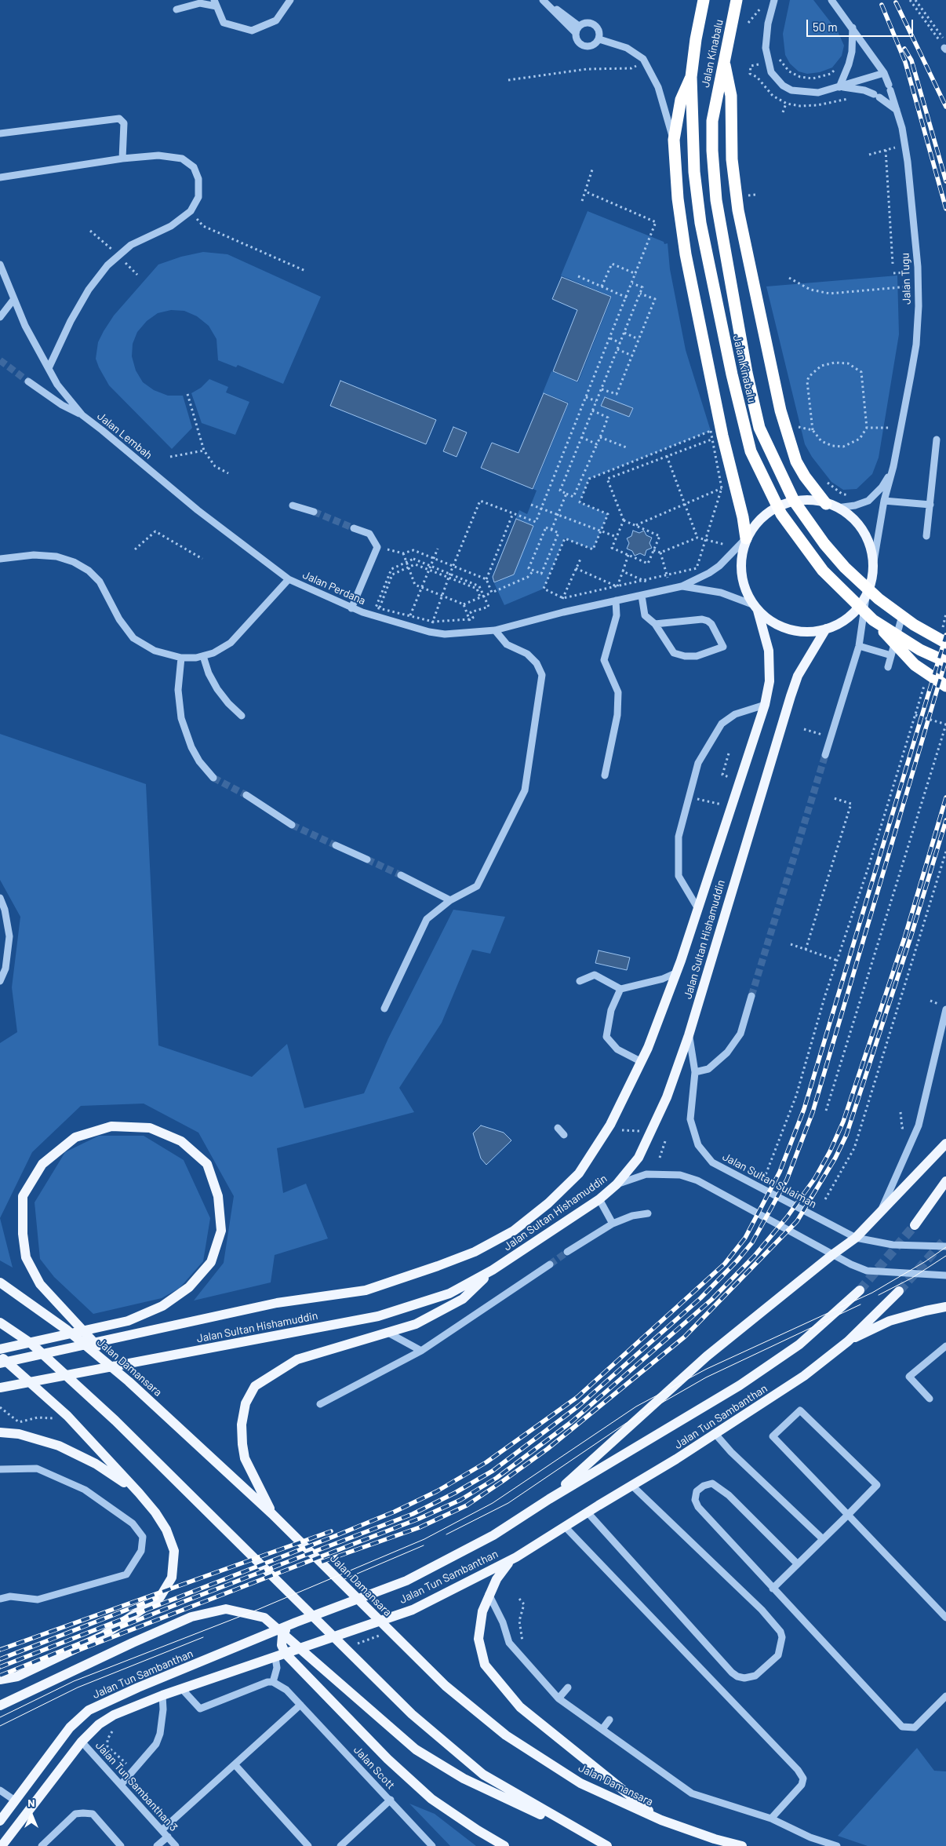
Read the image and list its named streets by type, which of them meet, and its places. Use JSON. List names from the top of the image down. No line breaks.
{"streets":{"highway":["Jalan Kinabalu"],"main road":["Jalan Sultan Hishamuddin","Jalan Damansara","Jalan Tun Sambanthan"],"street":["Jalan Tugu","Jalan Lembah","Jalan Perdana","Jalan Sultan Sulaiman","Jalan Scott","Jalan Tun Sambanthan 3"]},"crossings":[["Jalan Tugu","Jalan Perdana"],["Jalan Tugu","Jalan Sultan Hishamuddin"],["Jalan Lembah","Jalan Perdana"],["Jalan Perdana","Jalan Sultan Hishamuddin"],["Jalan Sultan Hishamuddin","Jalan Sultan Sulaiman"],["Jalan Tun Sambanthan","Jalan Tun Sambanthan 3"]],"scale_bar":"50 m","north":"top"}
